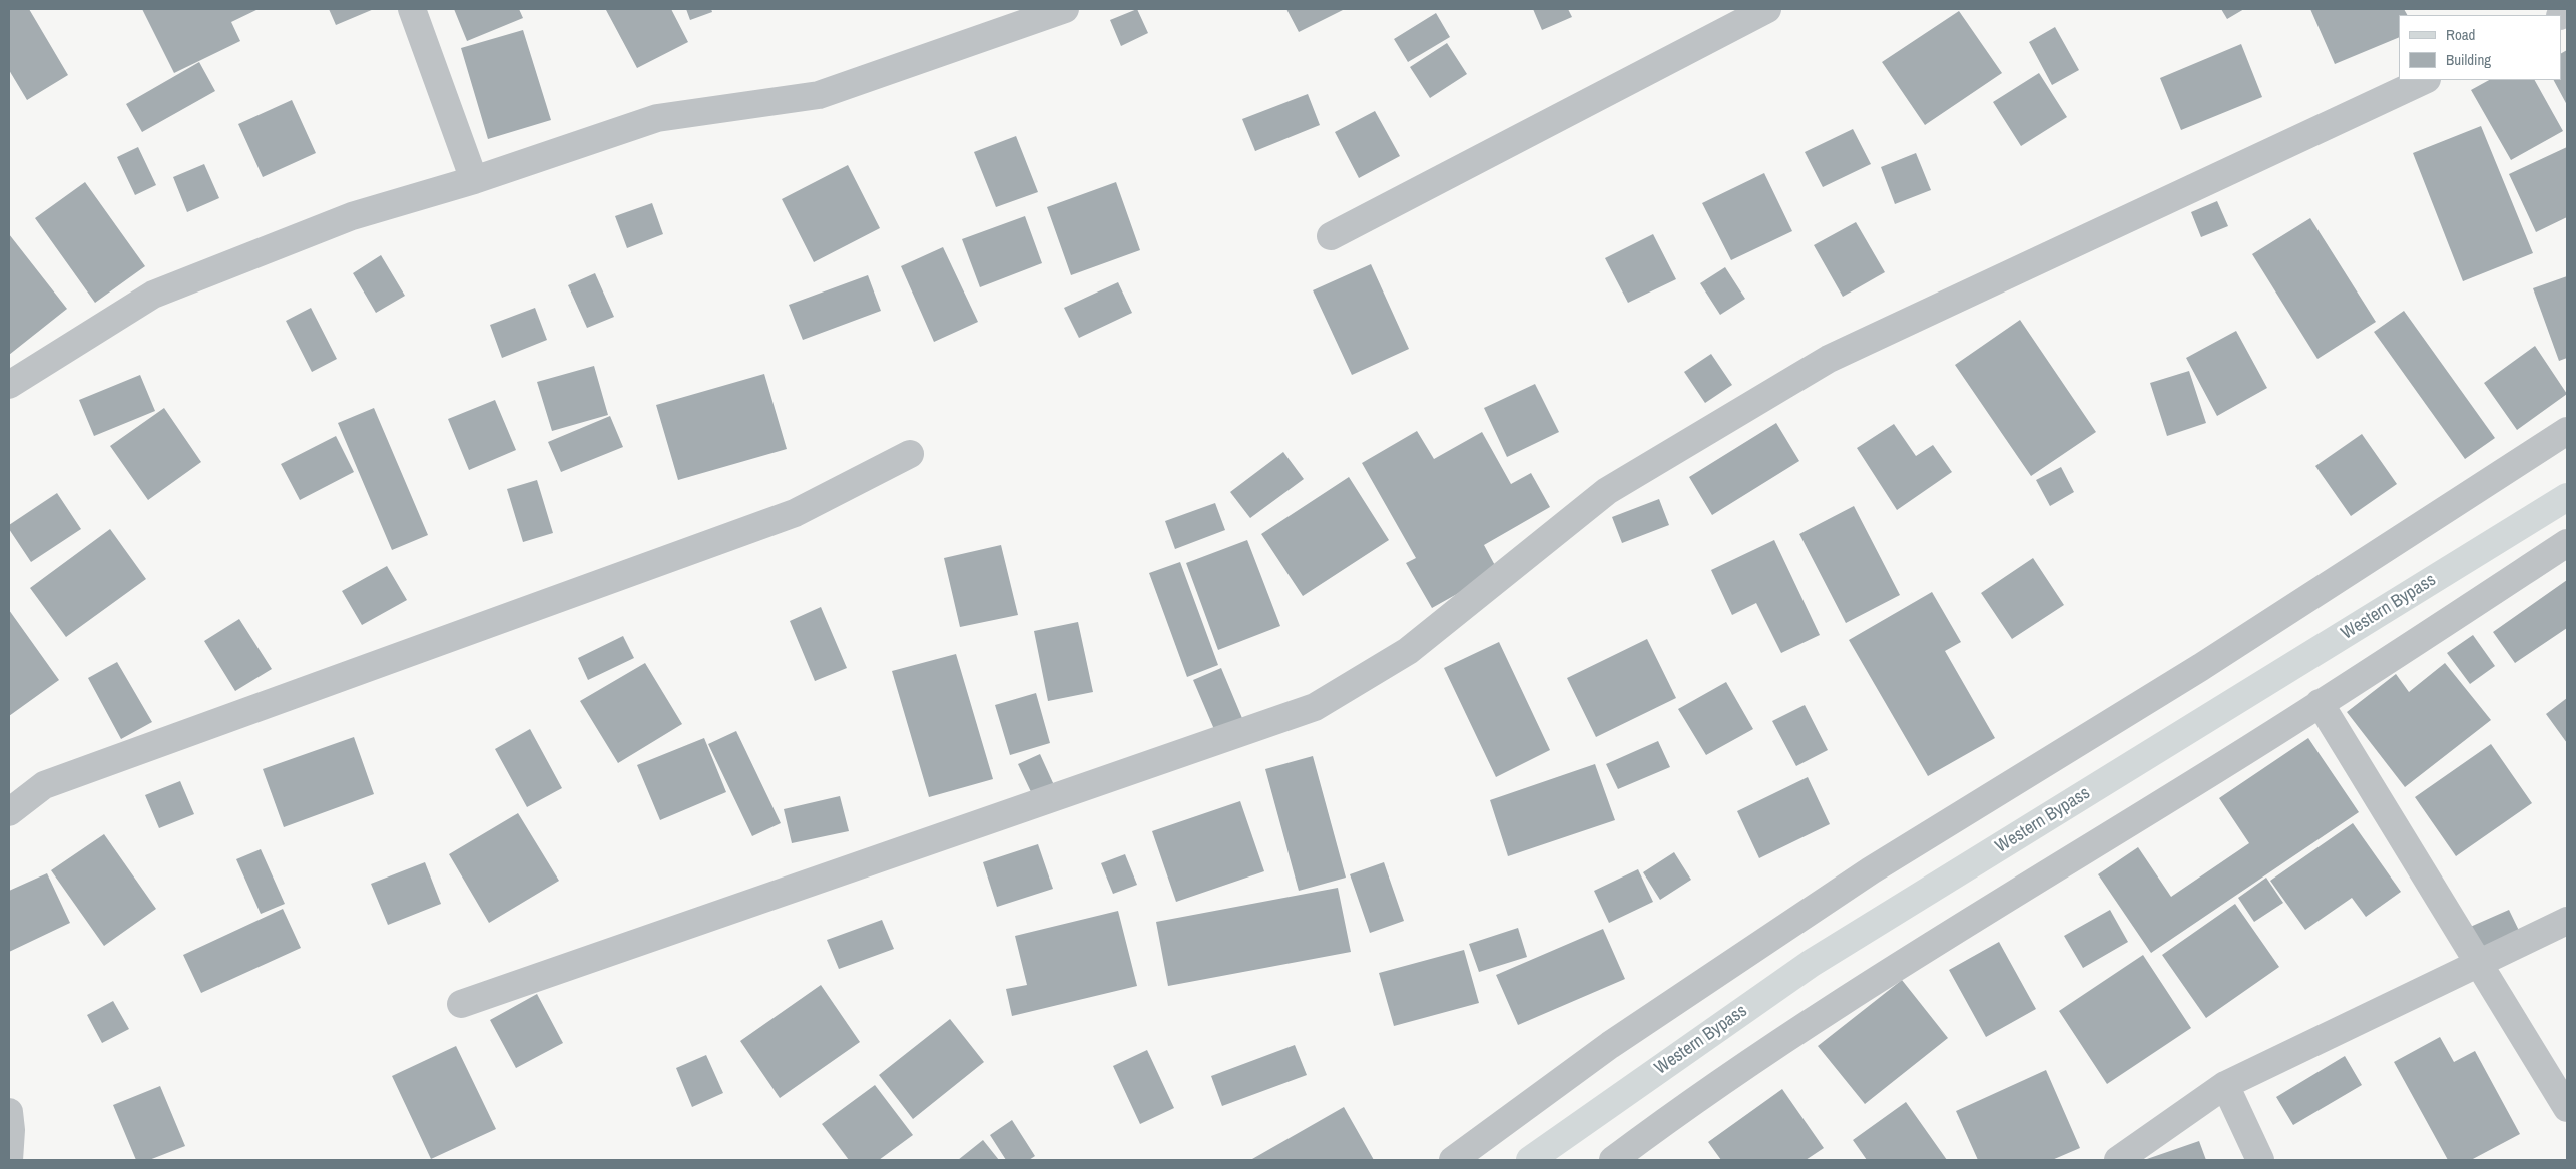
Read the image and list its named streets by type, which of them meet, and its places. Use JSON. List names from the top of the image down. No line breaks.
{"streets":{"main road":["Western Bypass"]},"legend":["Road","Building"]}
